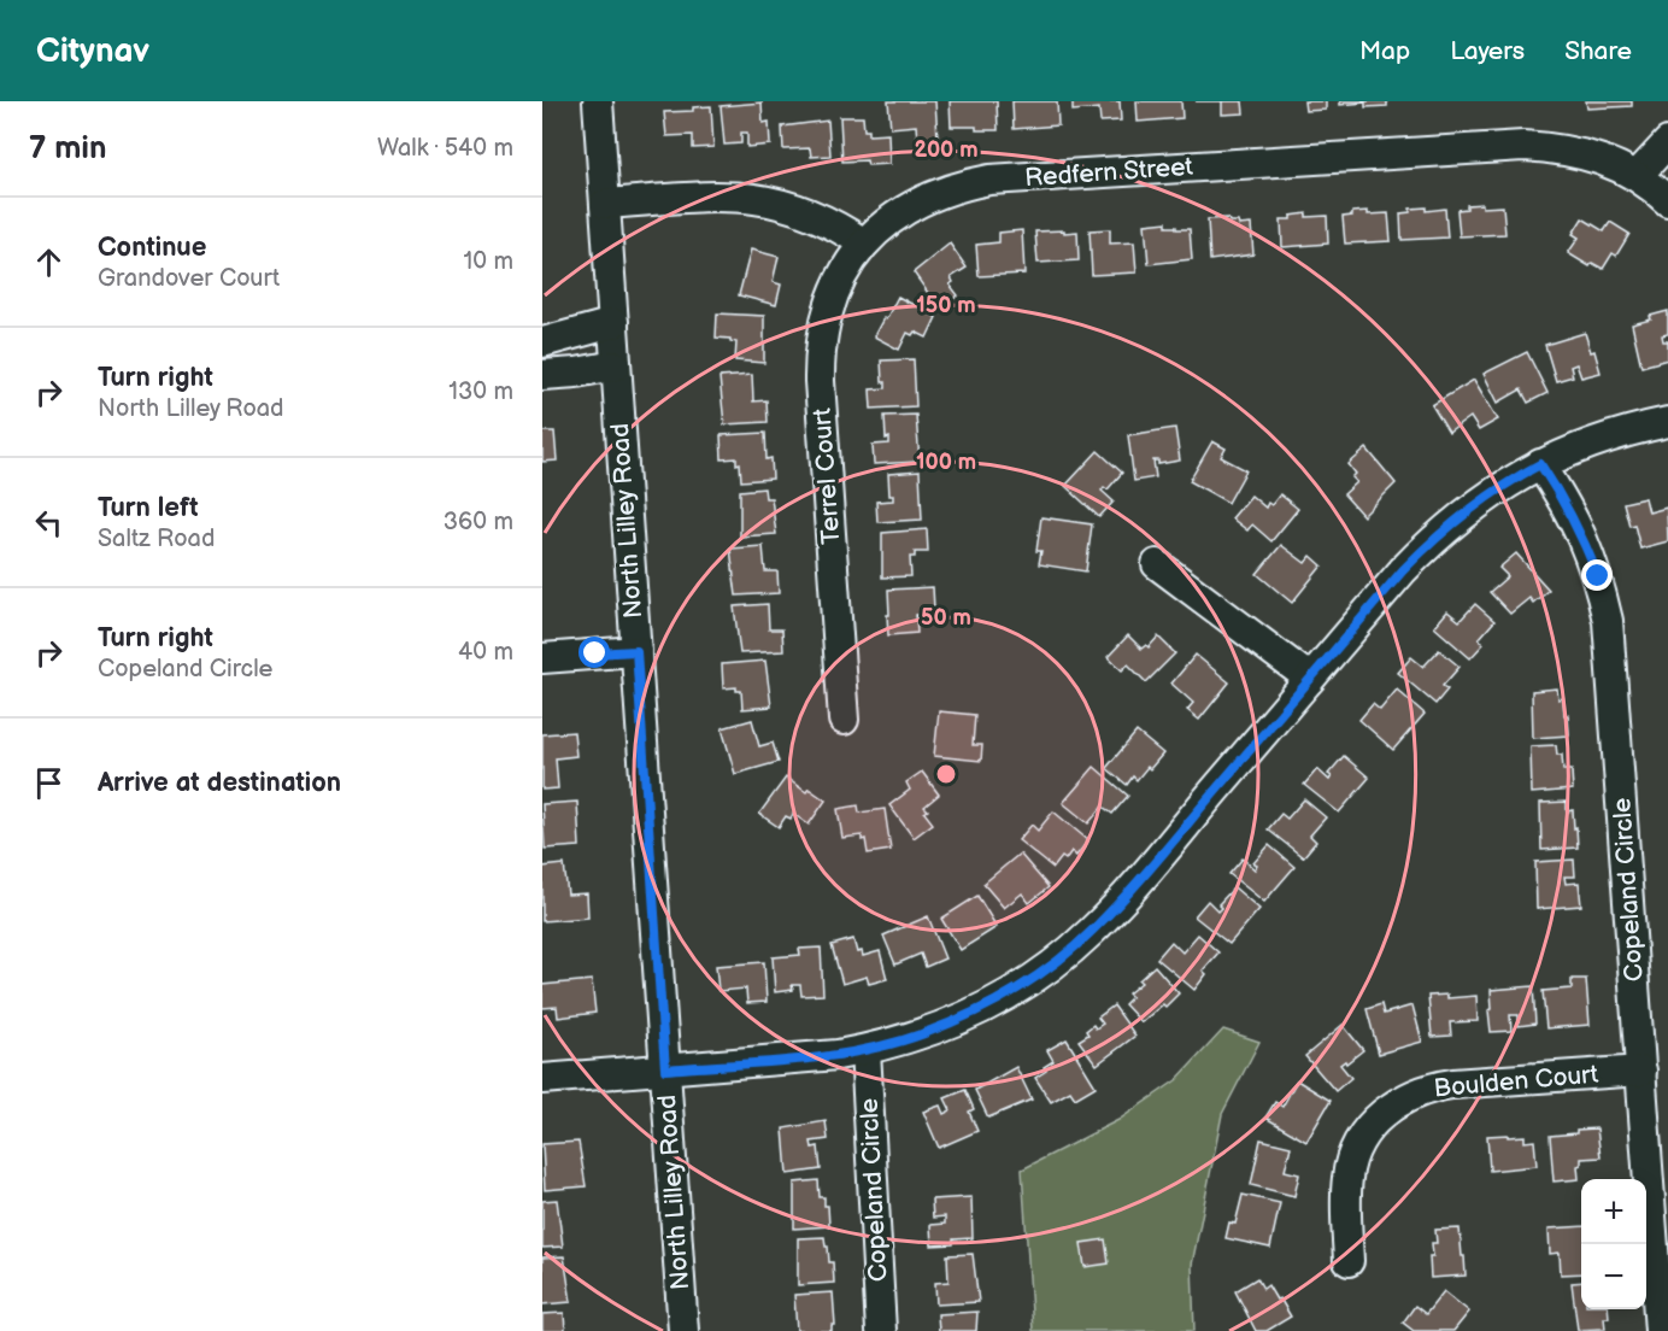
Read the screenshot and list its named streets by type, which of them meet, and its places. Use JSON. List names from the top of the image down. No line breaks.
{"streets":{"street":["Redfern Street","Terrel Court","North Lilley Road","Copeland Circle","Boulden Court"]},"crossings":[["Redfern Street","Terrel Court"],["Copeland Circle","Boulden Court"]],"page":{"header":"Citynav","nav":["Map","Layers","Share"],"heading":["7 min","Walk · 540 m"],"list":[["Continue","Grandover Court","10 m"],["Turn right","North Lilley Road","130 m"],["Turn left","Saltz Road","360 m"],["Turn right","Copeland Circle","40 m"],"Arrive at destination"],"map_buttons":["+","−"]},"rings":["200 m","150 m","100 m","50 m"]}
